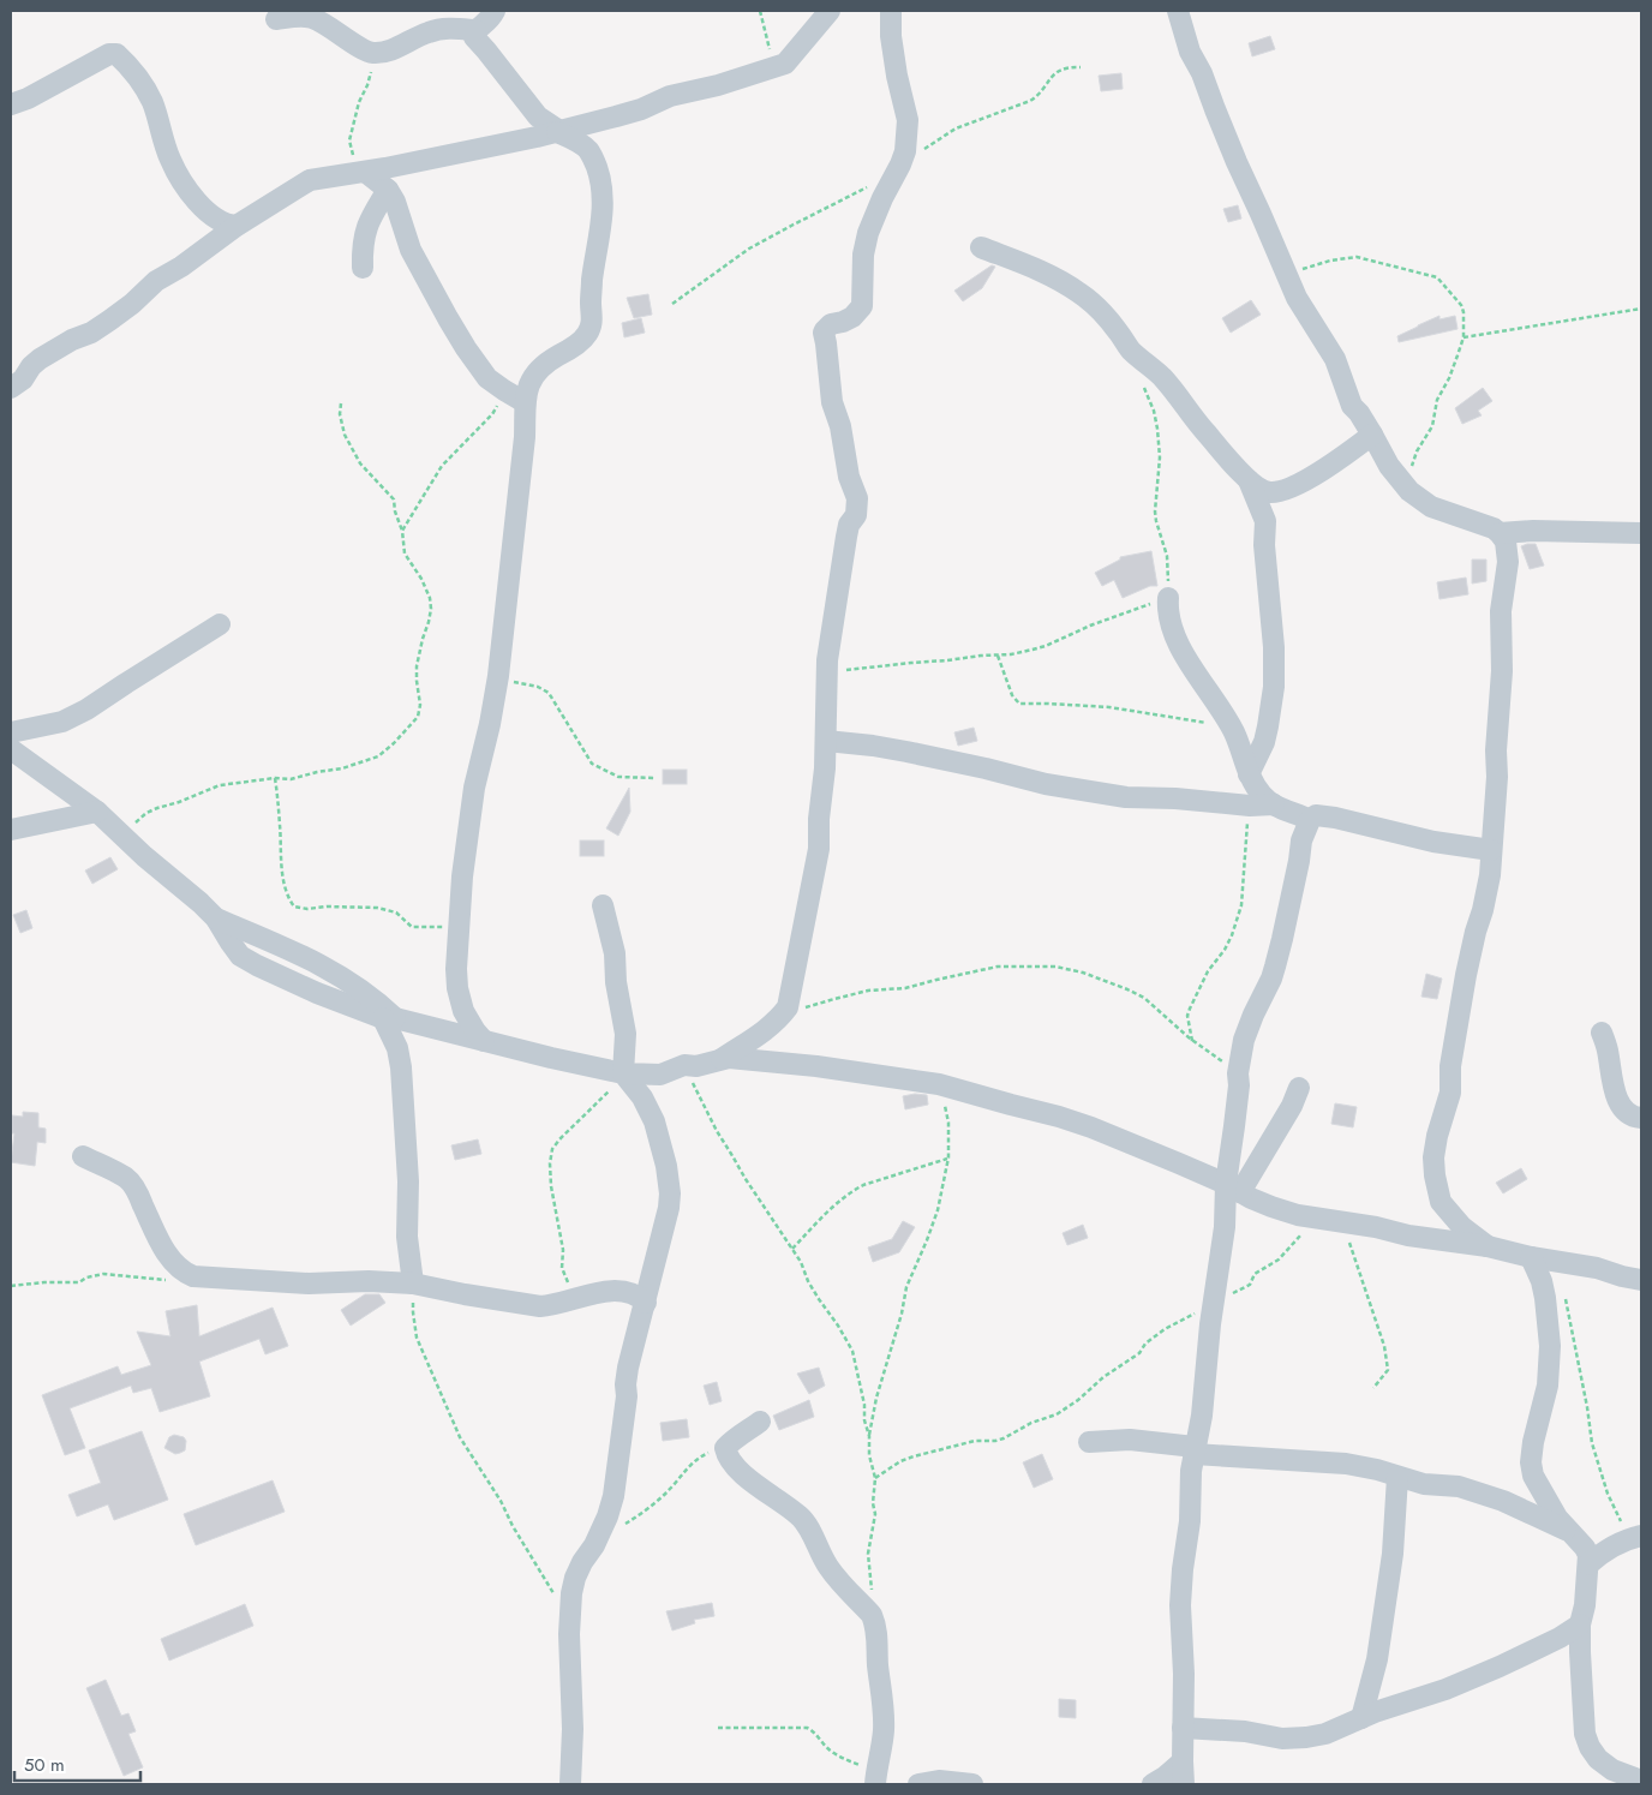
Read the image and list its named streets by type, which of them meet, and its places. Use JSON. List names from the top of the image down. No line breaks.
{"scale_bar":"50 m"}
